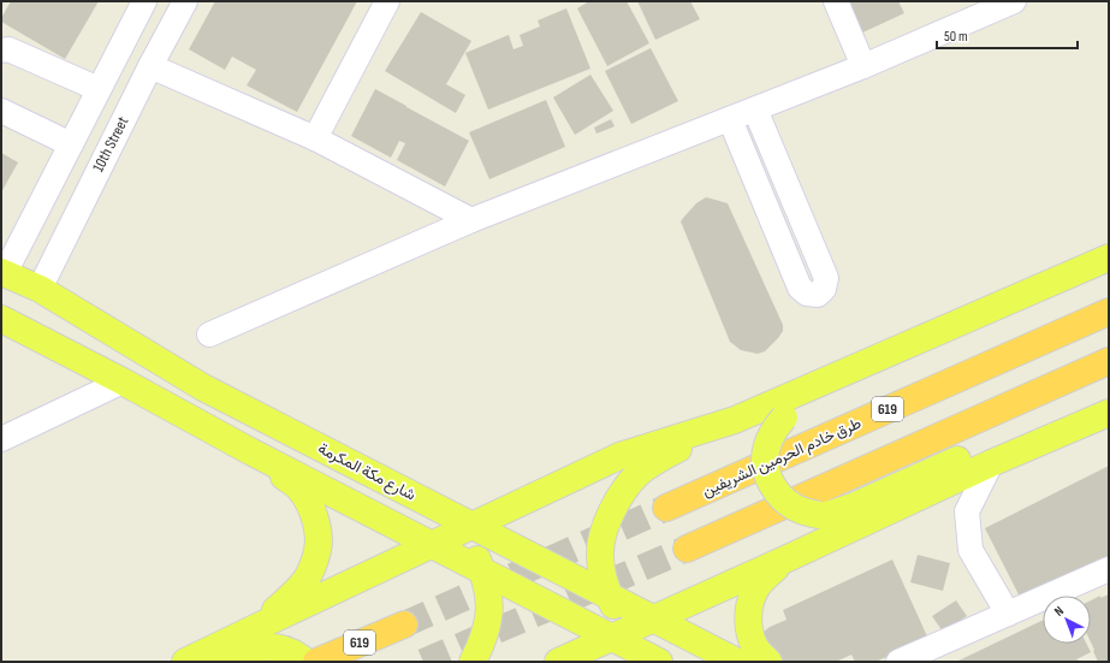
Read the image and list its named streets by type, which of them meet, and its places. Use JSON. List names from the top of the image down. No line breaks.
{"streets":{"highway":["619","طرق خادم الحرمين الشريفين"],"main road":["شارع مكة المكرمة"],"street":["10th Street"]},"crossings":[["10th Street","شارع مكة المكرمة"]],"scale_bar":"50 m","north":"top left"}
